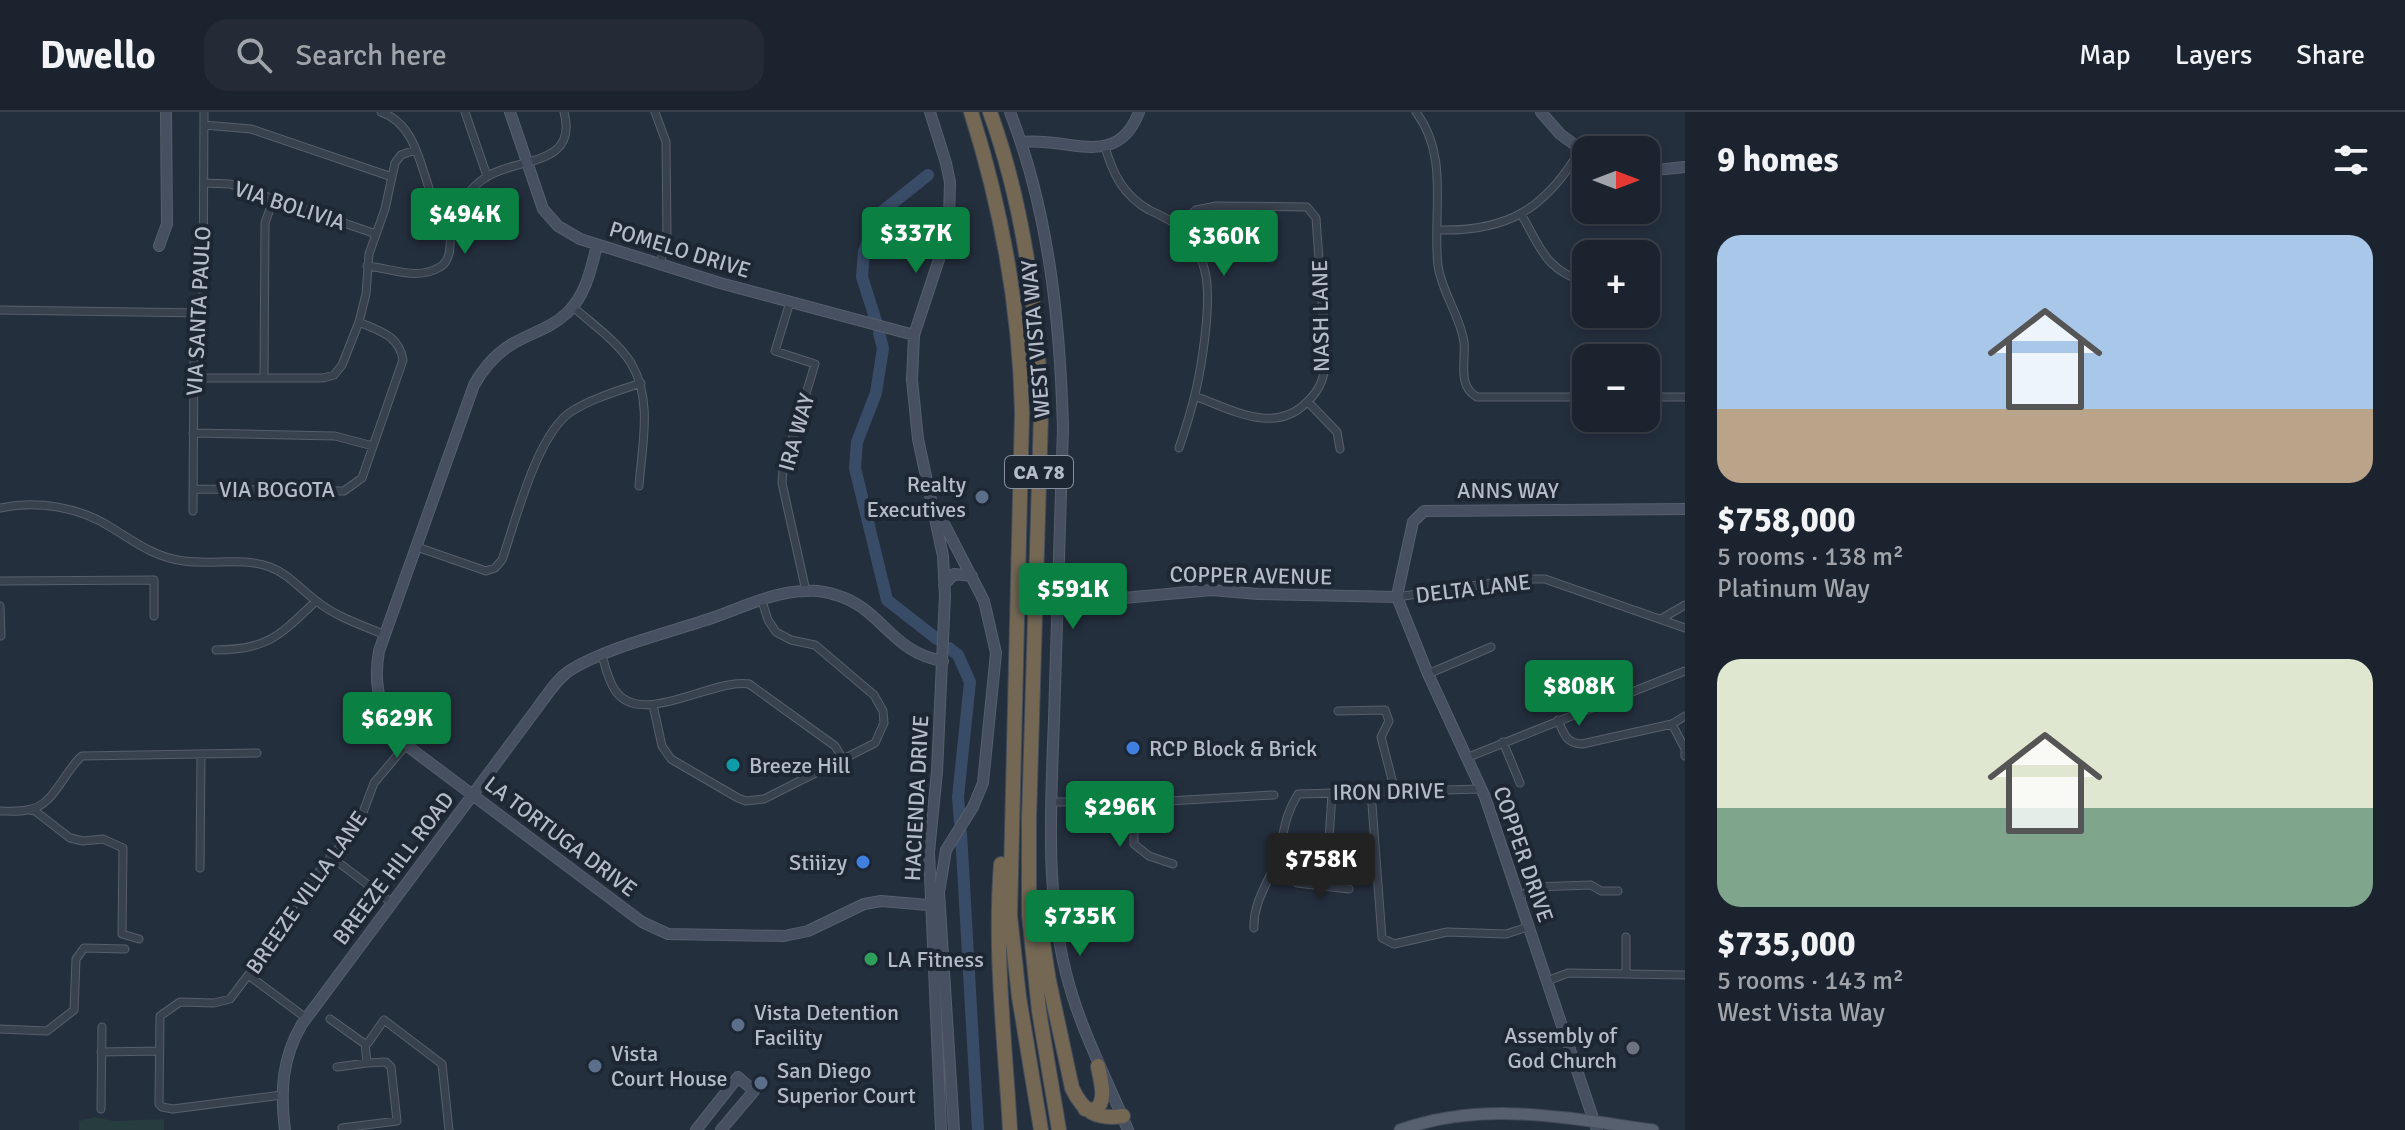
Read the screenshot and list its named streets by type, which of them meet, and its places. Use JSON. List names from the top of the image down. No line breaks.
{"streets":{"highway":["CA 78"],"street":["VIA BOLIVIA","POMELO DRIVE","VIA SANTA PAULO","NASH LANE","WEST VISTA WAY","IRA WAY","VIA BOGOTA","ANNS WAY","COPPER AVENUE","DELTA LANE","IRON DRIVE","HACIENDA DRIVE","LA TORTUGA DRIVE","COPPER DRIVE","BREEZE HILL ROAD","BREEZE VILLA LANE"]},"crossings":[["VIA BOLIVIA","VIA SANTA PAULO"],["POMELO DRIVE","IRA WAY"],["POMELO DRIVE","HACIENDA DRIVE"],["POMELO DRIVE","LA TORTUGA DRIVE"],["VIA SANTA PAULO","VIA BOGOTA"],["WEST VISTA WAY","COPPER AVENUE"],["IRA WAY","BREEZE HILL ROAD"],["ANNS WAY","COPPER AVENUE"],["ANNS WAY","DELTA LANE"],["ANNS WAY","COPPER DRIVE"],["COPPER AVENUE","DELTA LANE"],["COPPER AVENUE","COPPER DRIVE"],["DELTA LANE","COPPER DRIVE"],["IRON DRIVE","COPPER DRIVE"],["HACIENDA DRIVE","LA TORTUGA DRIVE"],["HACIENDA DRIVE","BREEZE HILL ROAD"],["LA TORTUGA DRIVE","BREEZE HILL ROAD"],["LA TORTUGA DRIVE","BREEZE VILLA LANE"],["BREEZE HILL ROAD","BREEZE VILLA LANE"]],"places":["Realty Executives","RCP Block & Brick","Breeze Hill","Stiiizy","LA Fitness","Vista Detention Facility","Assembly of God Church","Vista Court House","San Diego Superior Court"],"north":"right","page":{"header":"Dwello","search":"Search here","nav":["Map","Layers","Share"],"heading":"9 homes","map_buttons":["+","−"],"price":["$494K","$337K","$360K","$591K","$808K","$629K","$296K","$758K","$735K"],"list":[{"name":"$758,000","note":"5 rooms · 138 m² · Platinum Way"},{"name":"$735,000","note":"5 rooms · 143 m² · West Vista Way"}]}}
